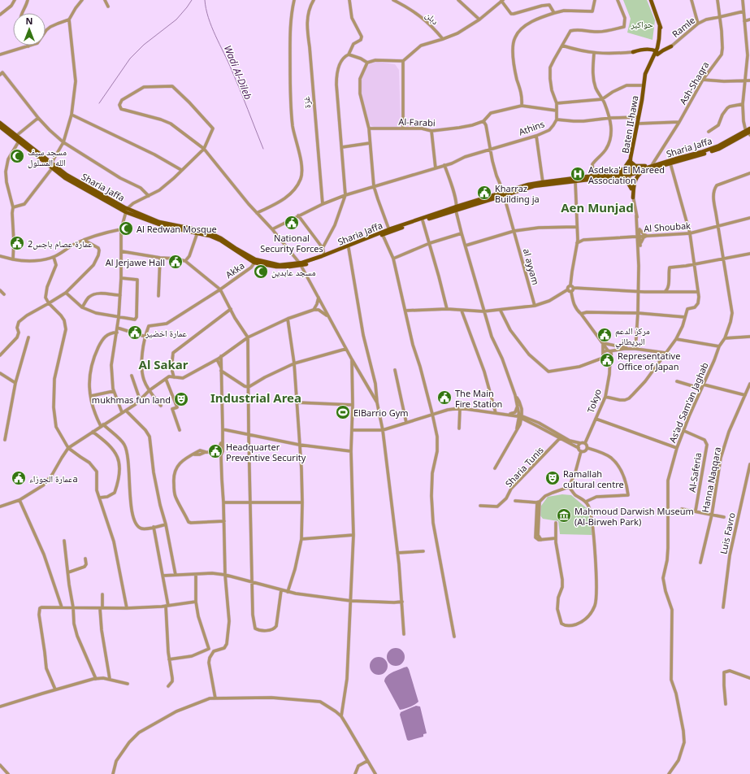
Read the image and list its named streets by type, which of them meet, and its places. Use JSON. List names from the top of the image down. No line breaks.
{"streets":{"main road":["Baten II-hawa","Sharia Jaffa"],"street":["دبلن","Ramle","Ash-Shaqra","غزة","Al-Farabi","Athins","Al Shoubak","al ayyam","Akka","Tokyo","As'ad Sam'an Jaghab","Sharia Tunis","Al-Saferia","Hanna Naqqara","Luis Favro"]},"crossings":[["Ramle","Ash-Shaqra"],["Ash-Shaqra","Sharia Jaffa"],["غزة","Athins"],["Al-Farabi","al ayyam"],["Baten II-hawa","Sharia Jaffa"],["Athins","al ayyam"],["Sharia Jaffa","Al Shoubak"],["Sharia Jaffa","al ayyam"],["Sharia Jaffa","Akka"],["Al Shoubak","As'ad Sam'an Jaghab"],["As'ad Sam'an Jaghab","Al-Saferia"]],"districts":["Aen Munjad","Al Sakar","Industrial Area"],"water":["Wadi Al-Dileb"],"parks":["حواكير"],"places":{"mosque":["مسجد سيف الله المسلول","Al Redwan Mosque","مسجد عابدين"],"hospital":["Asdeka' El Mareed Association"],"public building":["Kharraz Building ja","National Security Forces","عمارة عصام باجس2","Al Jerjawe Hall","عمارة اخضير","مركز الدعم البريطاني","Representative Office of Japan","The Main Fire Station","Headquarter Preventive Security","عمارة الجوزاءa"],"theatre":["mukhmas fun land","Ramallah cultural centre"],"sports":["ElBarrio Gym"],"museum":["Mahmoud Darwish Museum (Al-Birweh Park)"]},"north":"top"}
